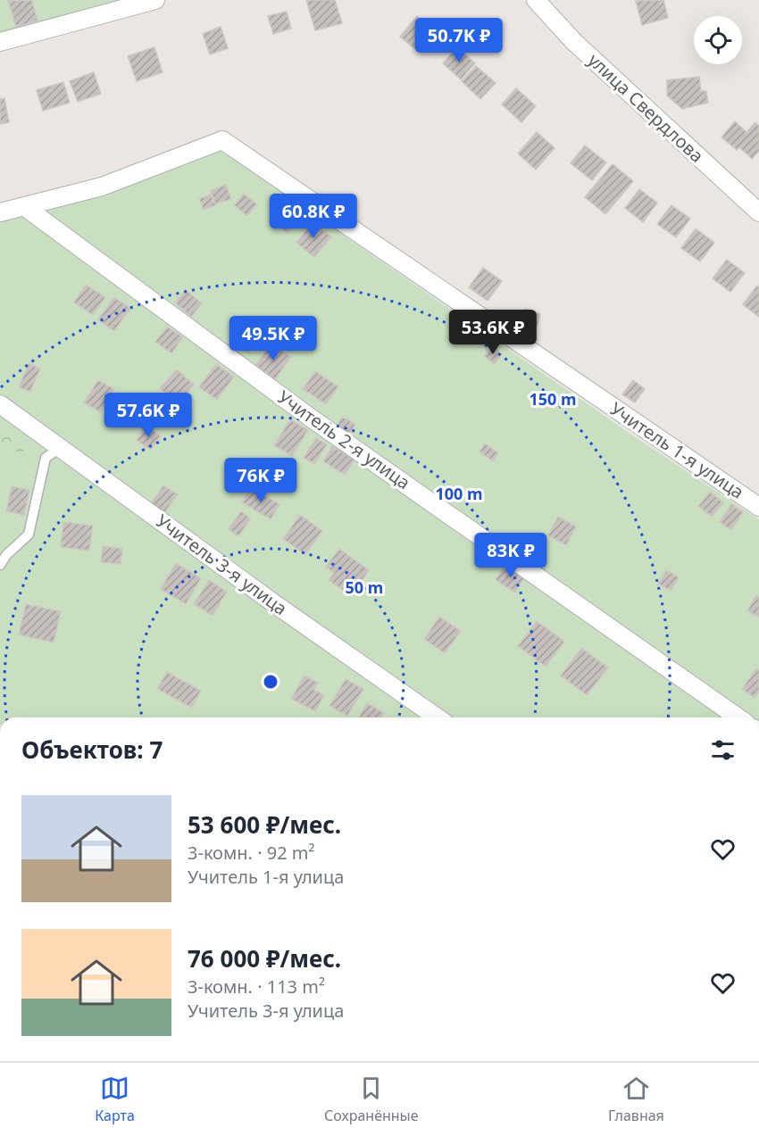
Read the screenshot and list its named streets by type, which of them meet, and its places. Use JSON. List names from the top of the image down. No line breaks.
{"streets":{"street":["улица Свердлова","Учитель 2-я улица","Учитель 1-я улица","Учитель 3-я улица"]},"crossings":[["Учитель 2-я улица","Учитель 1-я улица"]],"page":{"price":["50.7K ₽","60.8K ₽","53.6K ₽","49.5K ₽","57.6K ₽","76K ₽","83K ₽"],"heading":"Объектов: 7","list":[{"name":"53 600 ₽/мес.","note":"3-комн. · 92 m² · Учитель 1-я улица"},{"name":"76 000 ₽/мес.","note":"3-комн. · 113 m² · Учитель 3-я улица"}],"tabs":["Карта","Сохранённые","Главная"]},"rings":["150 m","100 m","50 m"]}
